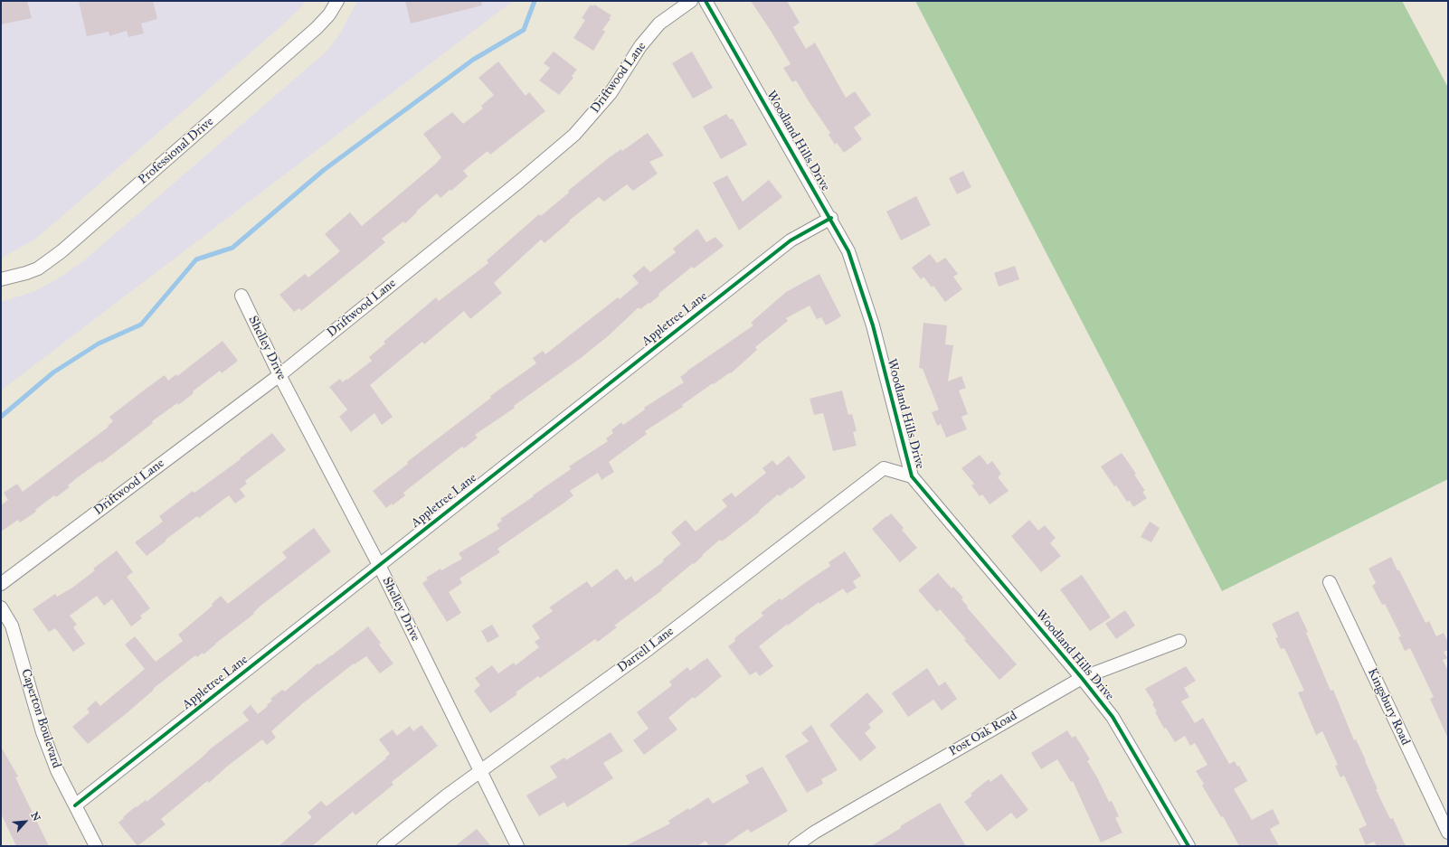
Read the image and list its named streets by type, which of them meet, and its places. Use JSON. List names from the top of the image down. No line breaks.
{"streets":{"street":["Driftwood Lane","Woodland Hills Drive","Professional Drive","Appletree Lane","Shelley Drive","Darrell Lane","Kingsbury Road","Caperton Boulevard","Post Oak Road"]},"crossings":[["Driftwood Lane","Shelley Drive"],["Woodland Hills Drive","Appletree Lane"],["Woodland Hills Drive","Darrell Lane"],["Woodland Hills Drive","Post Oak Road"],["Appletree Lane","Shelley Drive"],["Appletree Lane","Caperton Boulevard"],["Shelley Drive","Darrell Lane"]],"north":"top right"}
